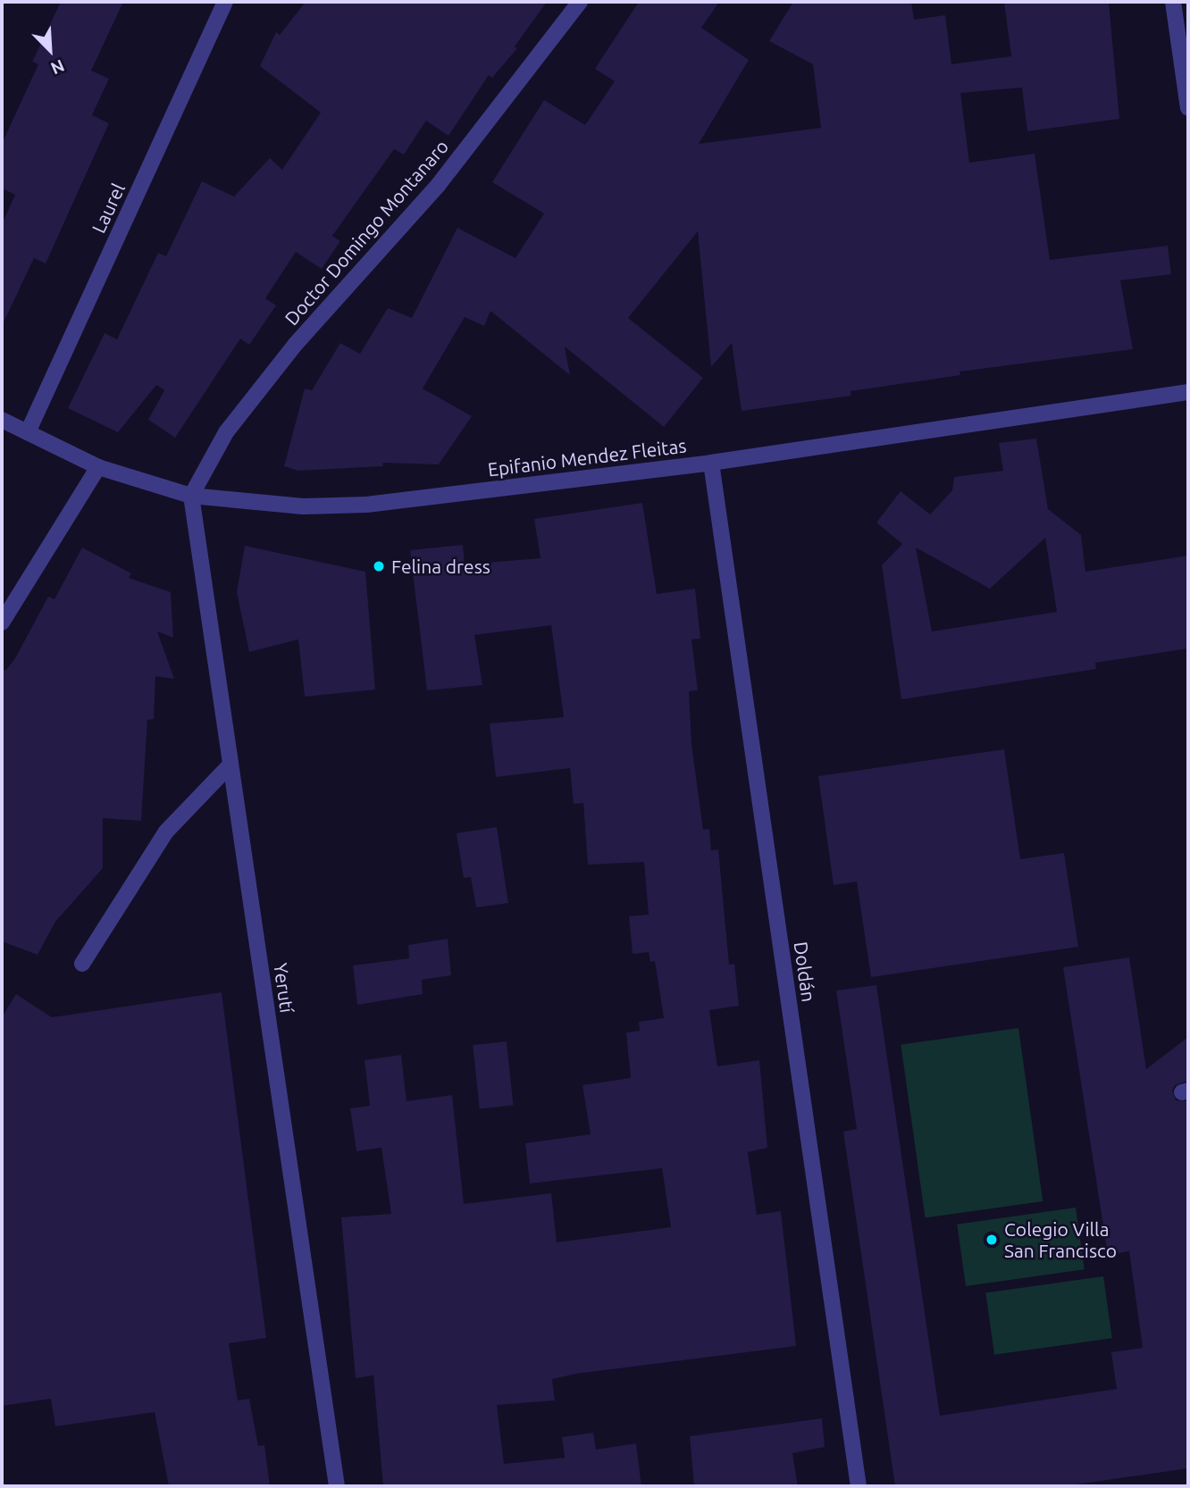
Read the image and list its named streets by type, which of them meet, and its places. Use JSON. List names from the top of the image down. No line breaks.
{"streets":{"street":["Laurel","Doctor Domingo Montanaro","Epifanio Mendez Fleitas","Doldán","Yerutí"]},"crossings":[["Laurel","Epifanio Mendez Fleitas"],["Doctor Domingo Montanaro","Epifanio Mendez Fleitas"],["Doctor Domingo Montanaro","Yerutí"],["Epifanio Mendez Fleitas","Doldán"],["Epifanio Mendez Fleitas","Yerutí"]],"places":["Felina dress","Colegio Villa San Francisco"],"north":"bottom right"}
